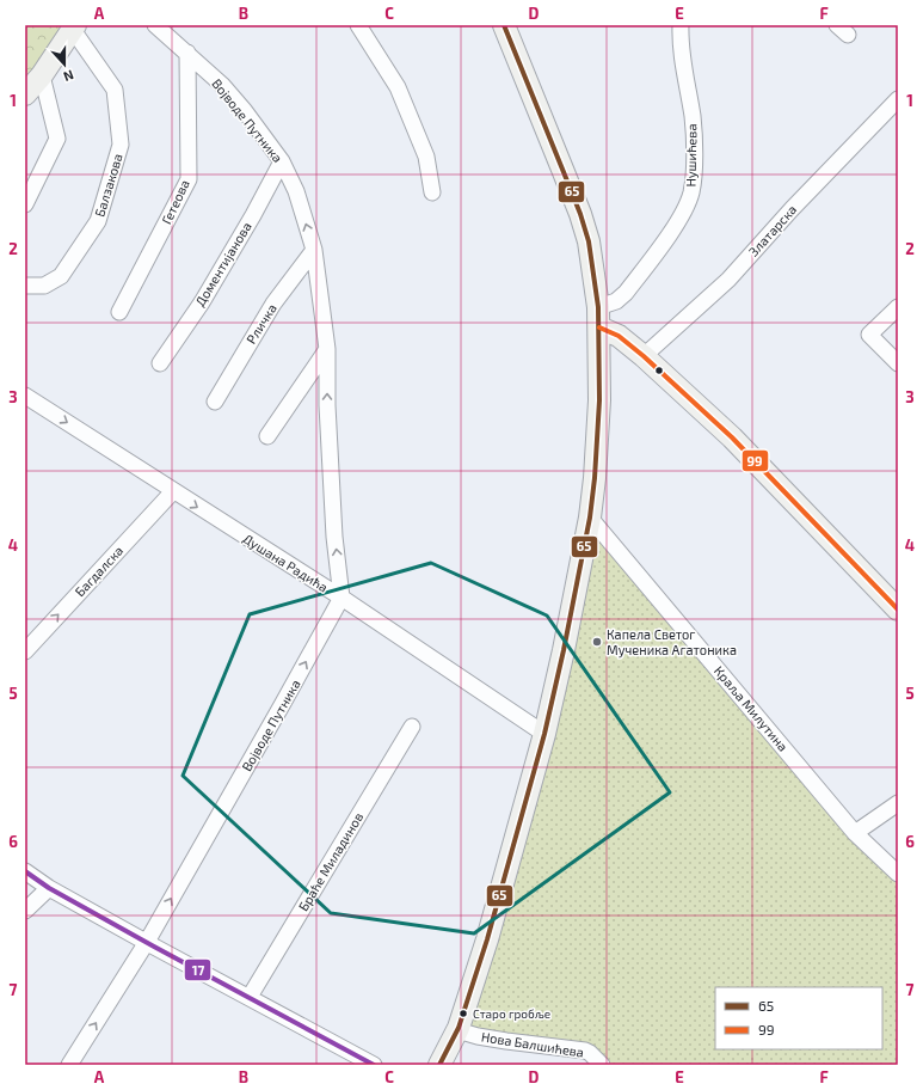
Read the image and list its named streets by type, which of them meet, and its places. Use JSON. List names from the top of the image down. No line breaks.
{"streets":{"street":["Војводе Путника","Нушићева","Балзакова","Гетеова","Златарска","Доментијанова","Рличка","Душана Радића","Багдалска","Краља Милутина","Браће Миладинов","Нова Балшићева"]},"crossings":[["Војводе Путника","Гетеова"],["Војводе Путника","Доментијанова"],["Војводе Путника","Рличка"],["Војводе Путника","Душана Радића"],["Душана Радића","Багдалска"]],"one_way":["Војводе Путника","Душана Радића","Багдалска"],"places":["Капела Светог Мученика Агатоника","Старо гробље"],"lines":["transit line 65","transit line 99","transit line 17"],"legend":["65","99"],"north":"bottom","grid":{"columns":["A","B","C","D","E","F"],"rows":["1","2","3","4","5","6","7"]}}
